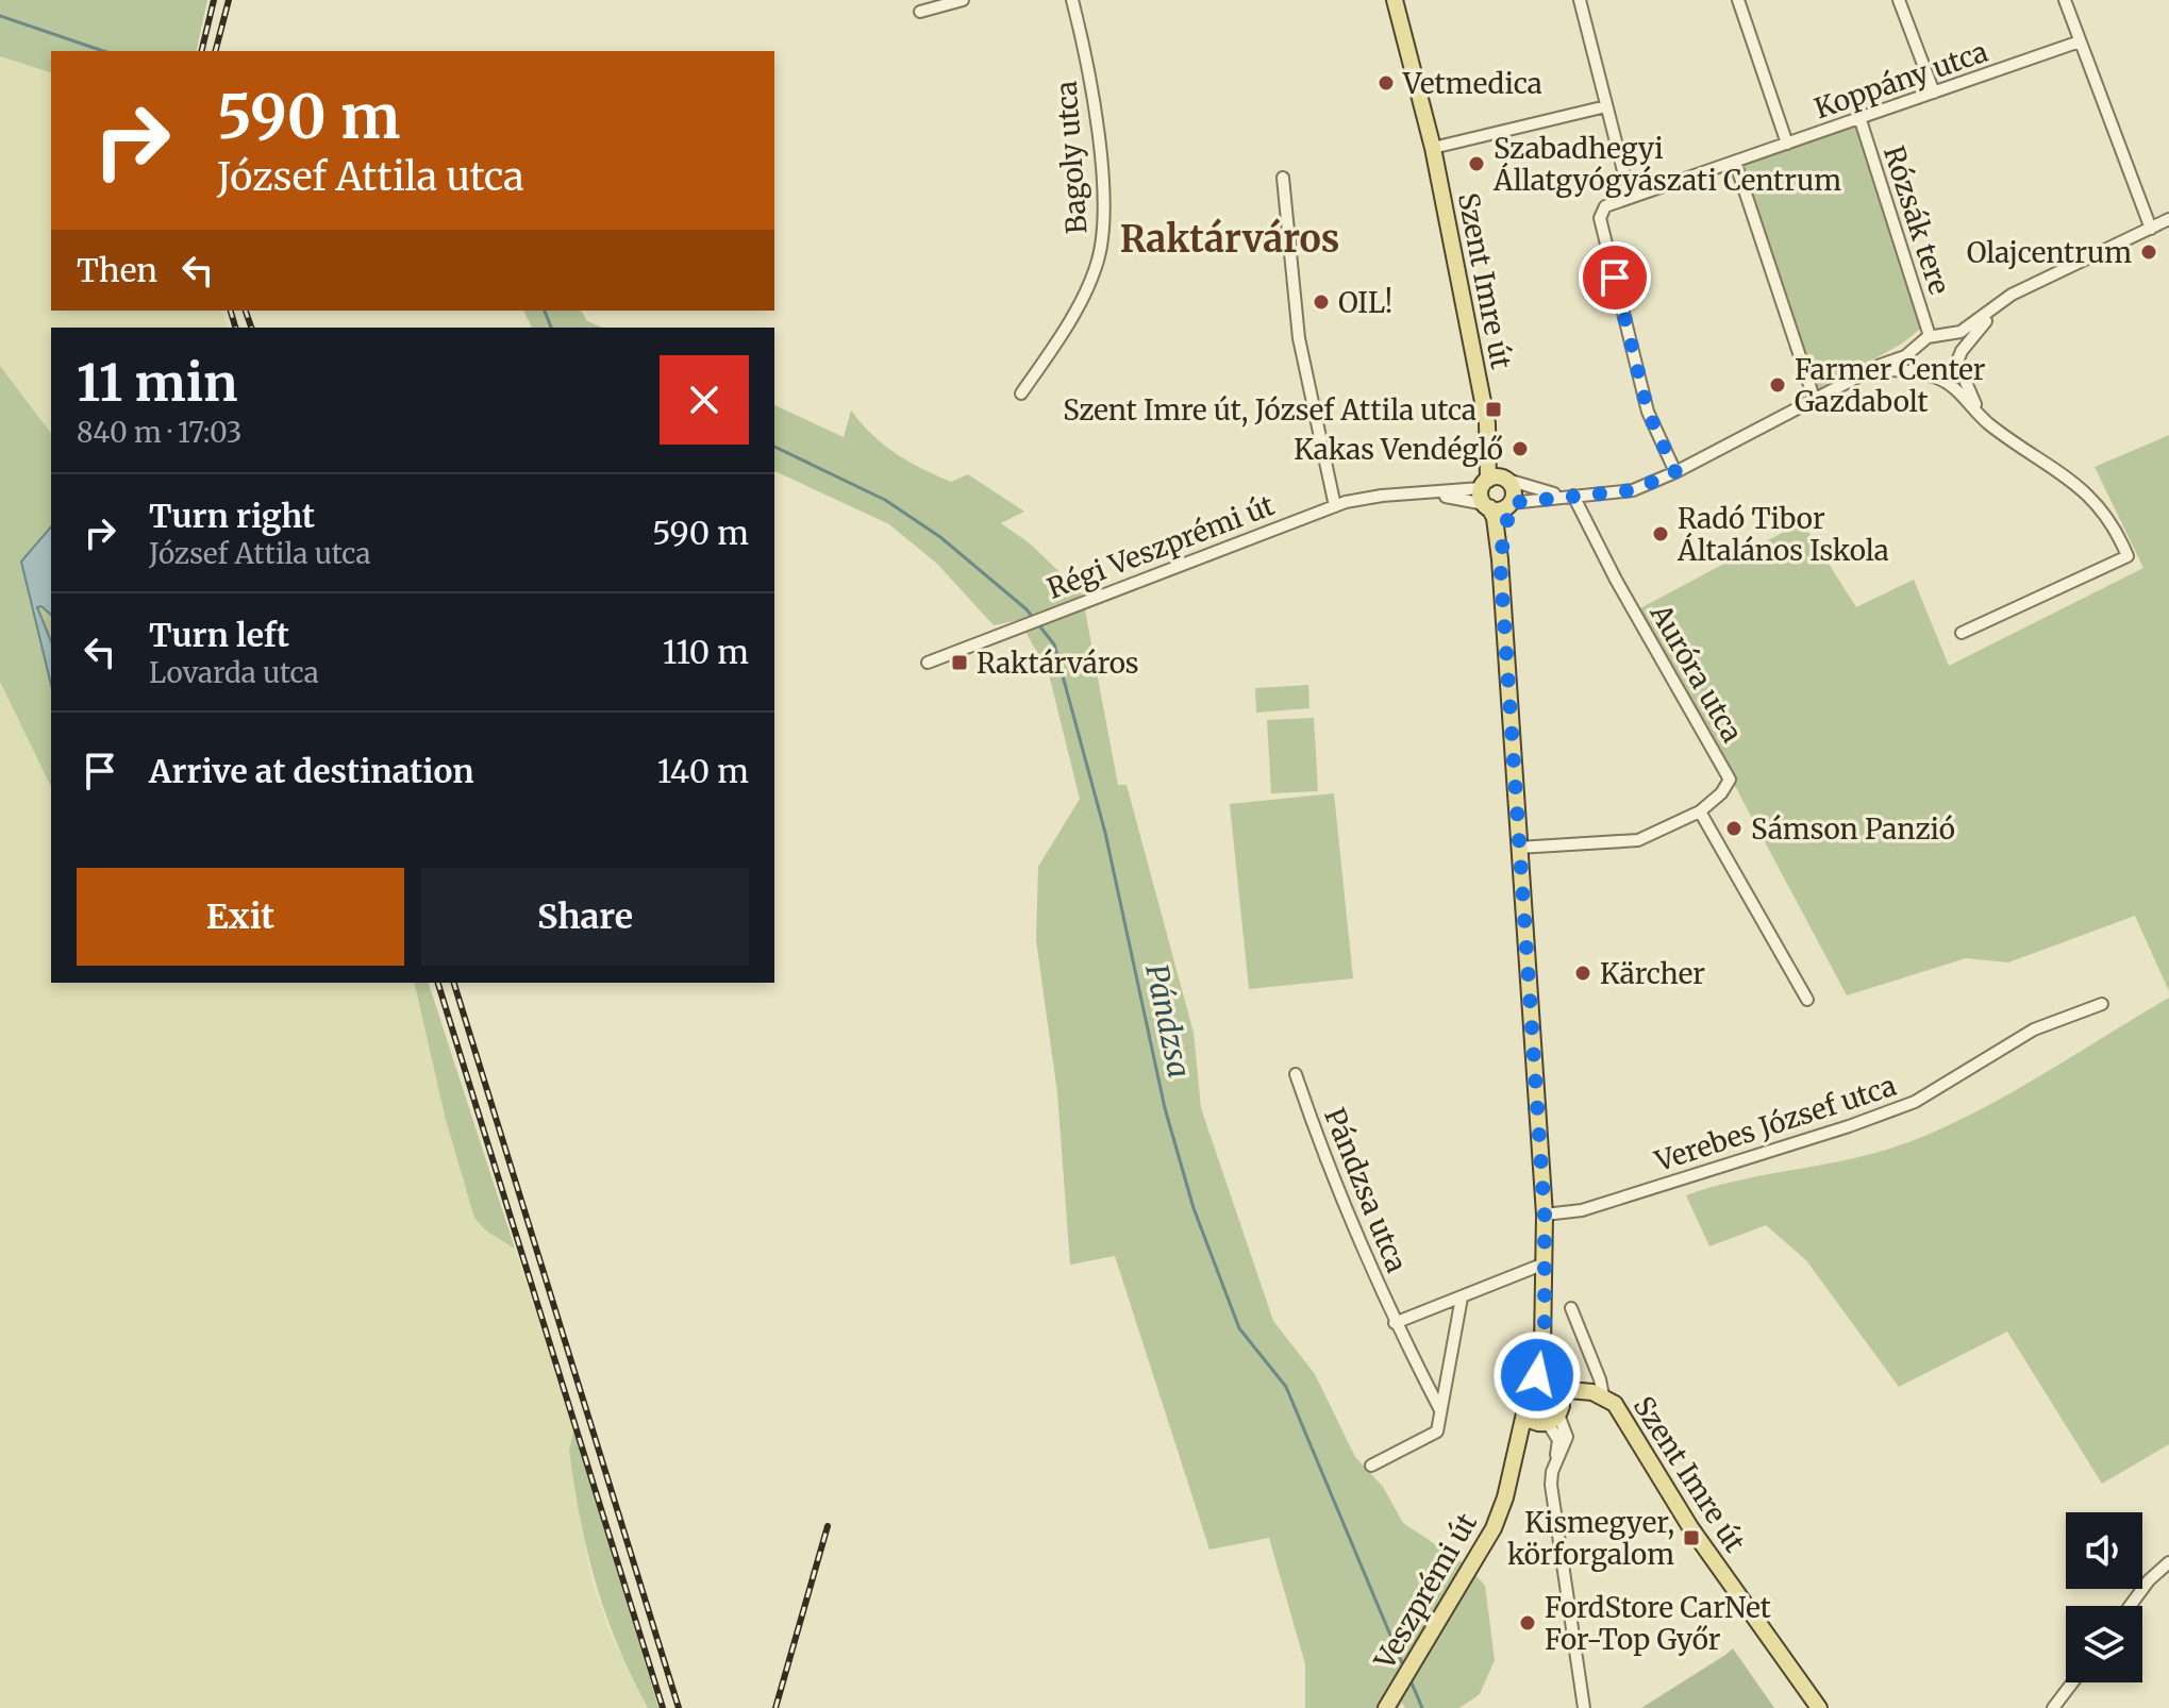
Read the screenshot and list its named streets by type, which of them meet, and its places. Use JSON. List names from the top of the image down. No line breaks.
{"streets":{"main road":["Szent Imre út","Veszprémi út"],"street":["Koppány utca","Bagoly utca","Rózsák tere","Régi Veszprémi út","Auróra utca","Verebes József utca","Pándzsa utca"]},"crossings":[["Koppány utca","Rózsák tere"],["Szent Imre út","Régi Veszprémi út"],["Szent Imre út","Verebes József utca"],["Szent Imre út","Veszprémi út"]],"districts":["Raktárváros"],"water":["Pándzsa"],"places":{"other":["Vetmedica","Szabadhegyi Állatgyógyászati Centrum","Olajcentrum","OIL!","Farmer Center Gazdabolt","Kakas Vendéglő","Radó Tibor Általános Iskola","Sámson Panzió","Kärcher","FordStore CarNet For-Top Győr"],"transit":["Szent Imre út, József Attila utca","Raktárváros","Kismegyer, körforgalom"]},"page":{"turn":["590 m","József Attila utca"],"then":"Then","heading":["11 min","840 m · 17:03"],"list":[{"name":"Turn right","note":"József Attila utca","value":"590 m"},{"name":"Turn left","note":"Lovarda utca","value":"110 m"},{"name":"Arrive at destination","value":"140 m"}],"buttons":["Exit","Share"]}}
